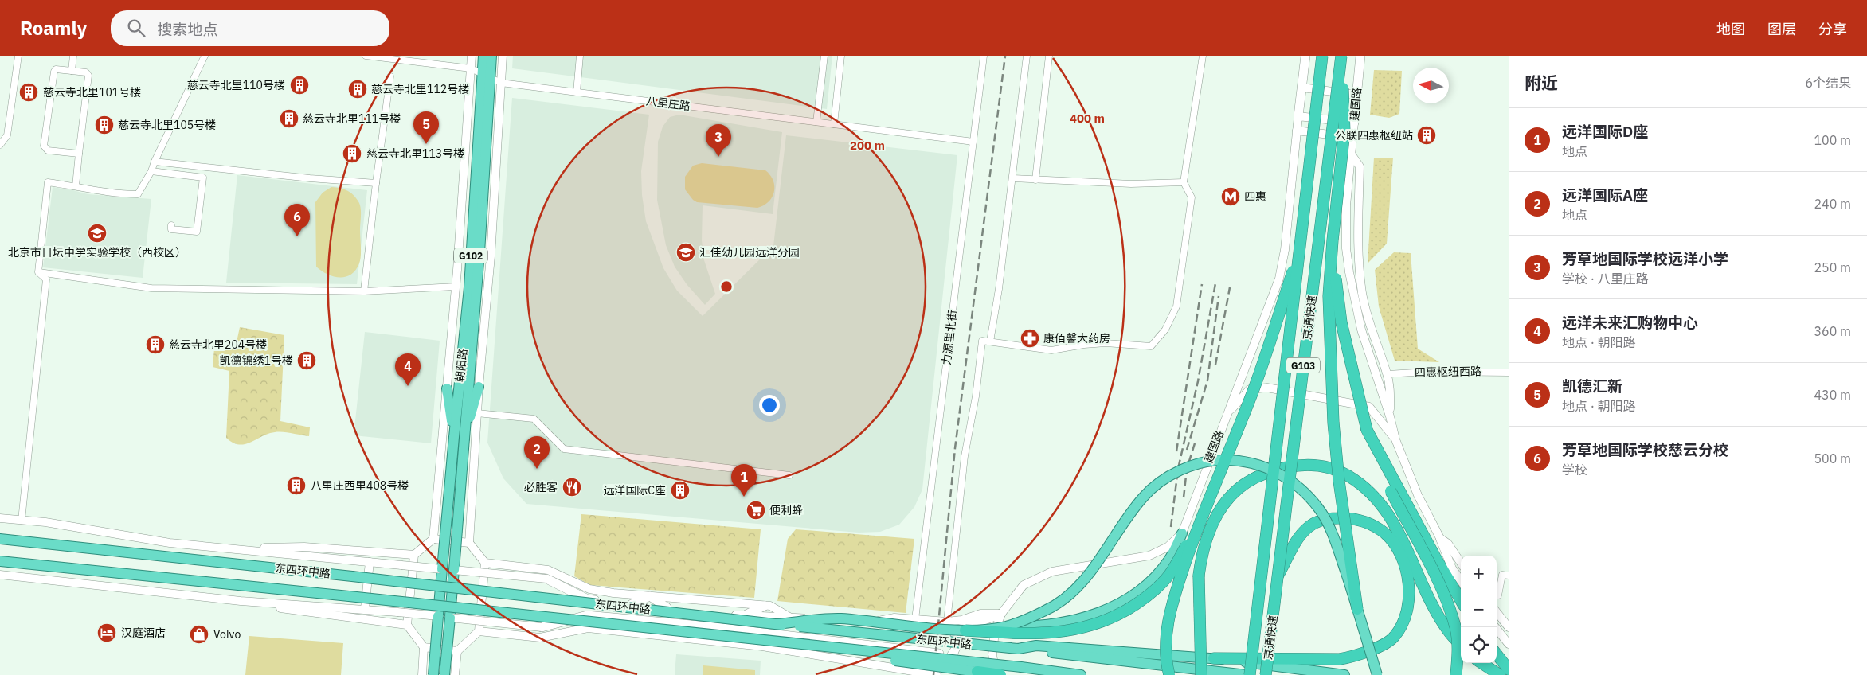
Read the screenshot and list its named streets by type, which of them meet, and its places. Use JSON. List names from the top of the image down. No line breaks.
{"streets":{"highway":["G102","京通快速","朝阳路","G103","东四环中路"],"main road":["建国路"],"street":["八里庄路","力源里北街","四惠枢纽西路"]},"crossings":[["八里庄路","力源里北街"],["八里庄路","朝阳路"],["建国路","东四环中路"],["力源里北街","东四环中路"],["朝阳路","东四环中路"]],"places":{"building":["慈云寺北里110号楼","慈云寺北里112号楼","慈云寺北里101号楼","慈云寺北里111号楼","慈云寺北里105号楼","公联四惠枢纽站","慈云寺北里113号楼","慈云寺北里204号楼","凯德锦绣1号楼","八里庄西里408号楼","远洋国际C座"],"metro station":["四惠"],"school or university":["北京市日坛中学实验学校（西校区）","汇佳幼儿园远洋分园"],"pharmacy":["康佰馨大药房"],"restaurant":["必胜客"],"supermarket":["便利蜂"],"hotel":["汉庭酒店"],"shop":["Volvo"]},"north":"left","page":{"header":"Roamly","search":"搜索地点","nav":["地图","图层","分享"],"heading":["附近","6个结果"],"list":[{"mark":"1","name":"远洋国际D座","note":"地点","value":"100 m"},{"mark":"2","name":"远洋国际A座","note":"地点","value":"240 m"},{"mark":"3","name":"芳草地国际学校远洋小学","note":"学校 · 八里庄路","value":"250 m"},{"mark":"4","name":"远洋未来汇购物中心","note":"地点 · 朝阳路","value":"360 m"},{"mark":"5","name":"凯德汇新","note":"地点 · 朝阳路","value":"430 m"},{"mark":"6","name":"芳草地国际学校慈云分校","note":"学校","value":"500 m"}],"pins":["5","3","6","4","2","1"],"map_buttons":["+","−"]},"rings":["400 m","200 m"]}
